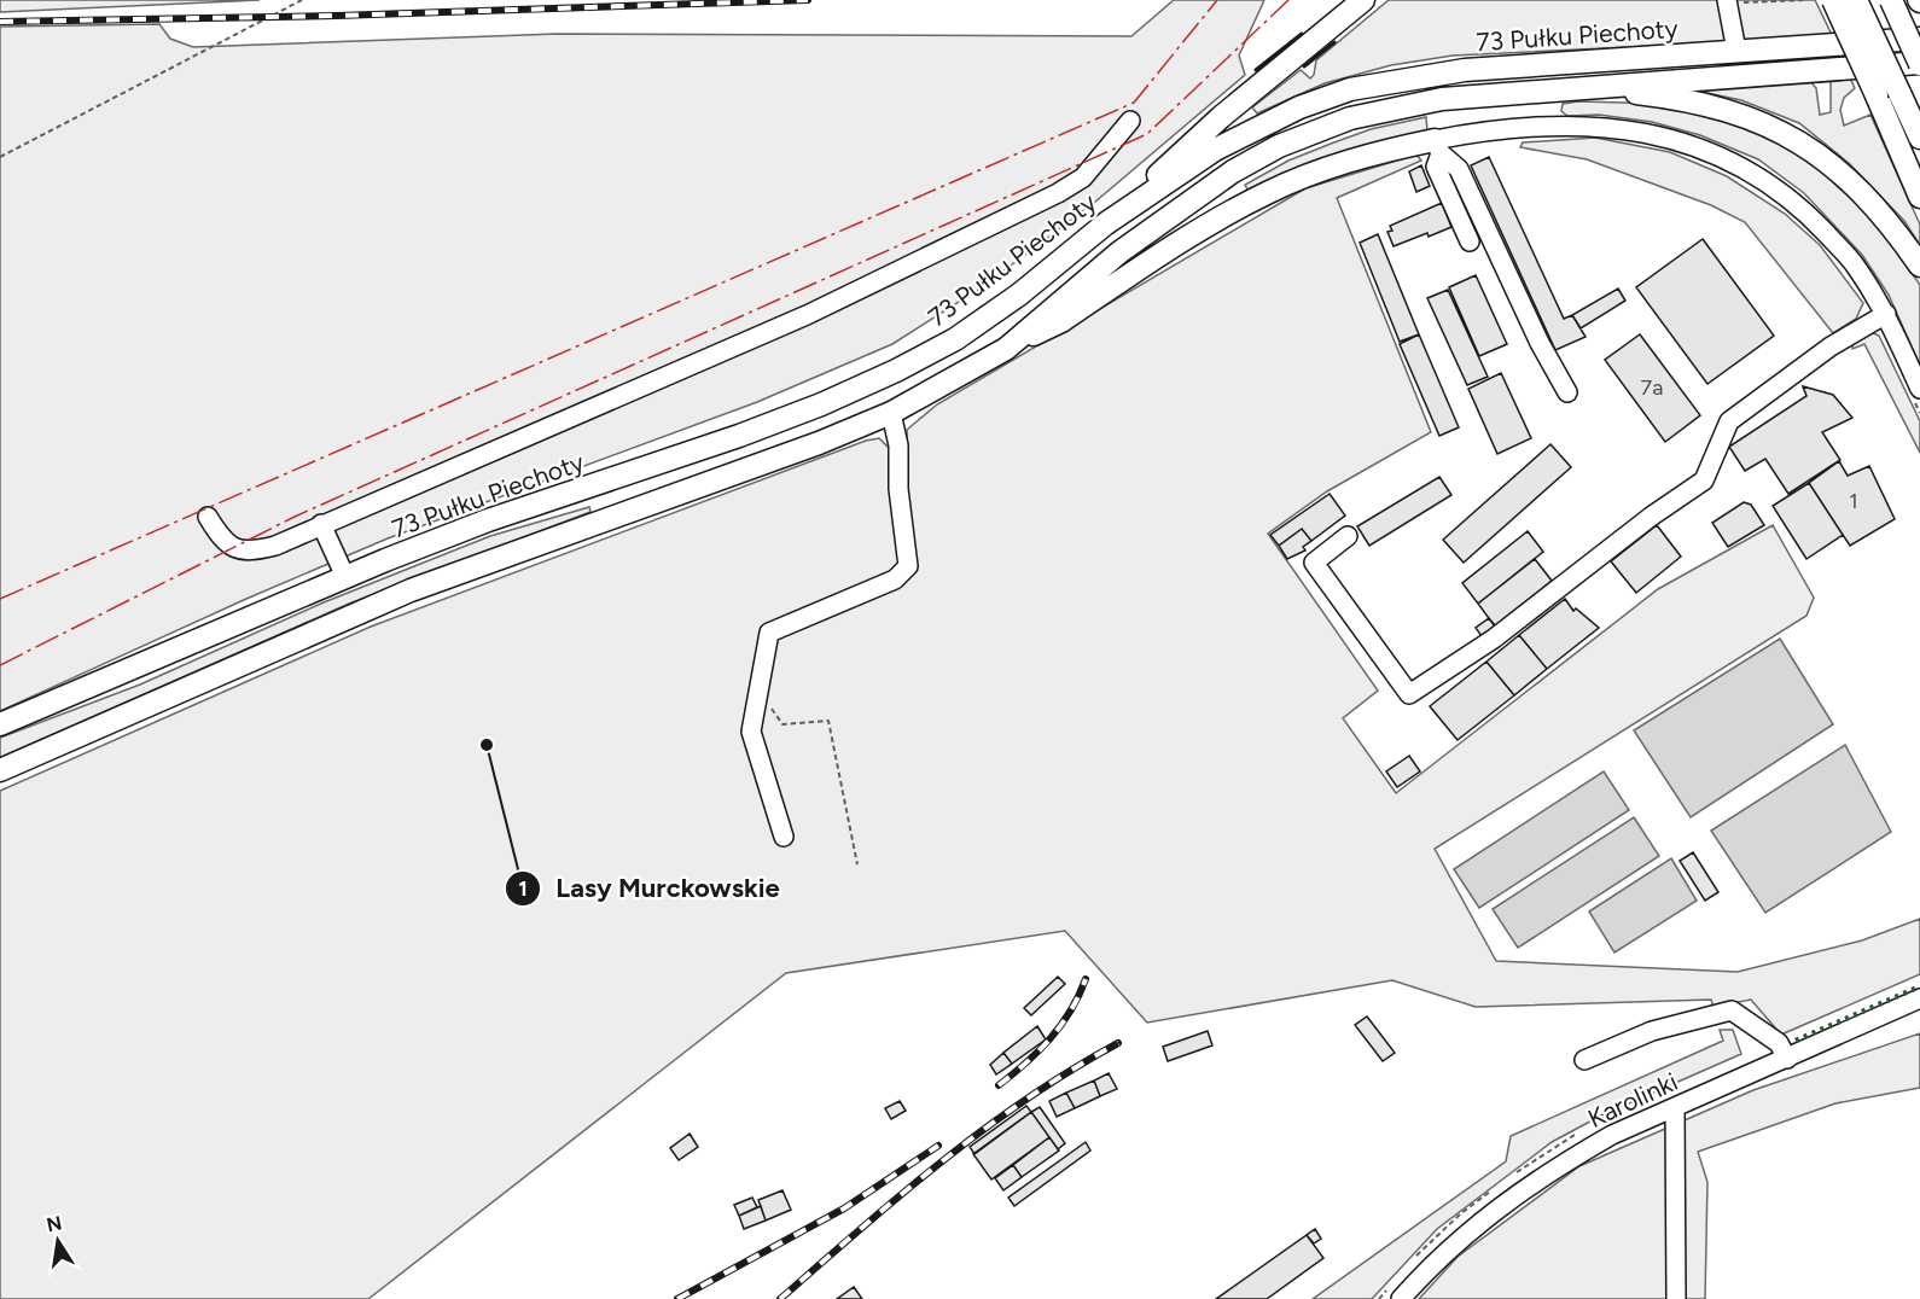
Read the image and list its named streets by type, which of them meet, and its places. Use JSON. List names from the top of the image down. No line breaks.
{"streets":{"main road":["73 Pułku Piechoty"],"street":["Karolinki"]},"places":["Lasy Murckowskie"],"house_numbers":["7a","1"],"north":"top"}
